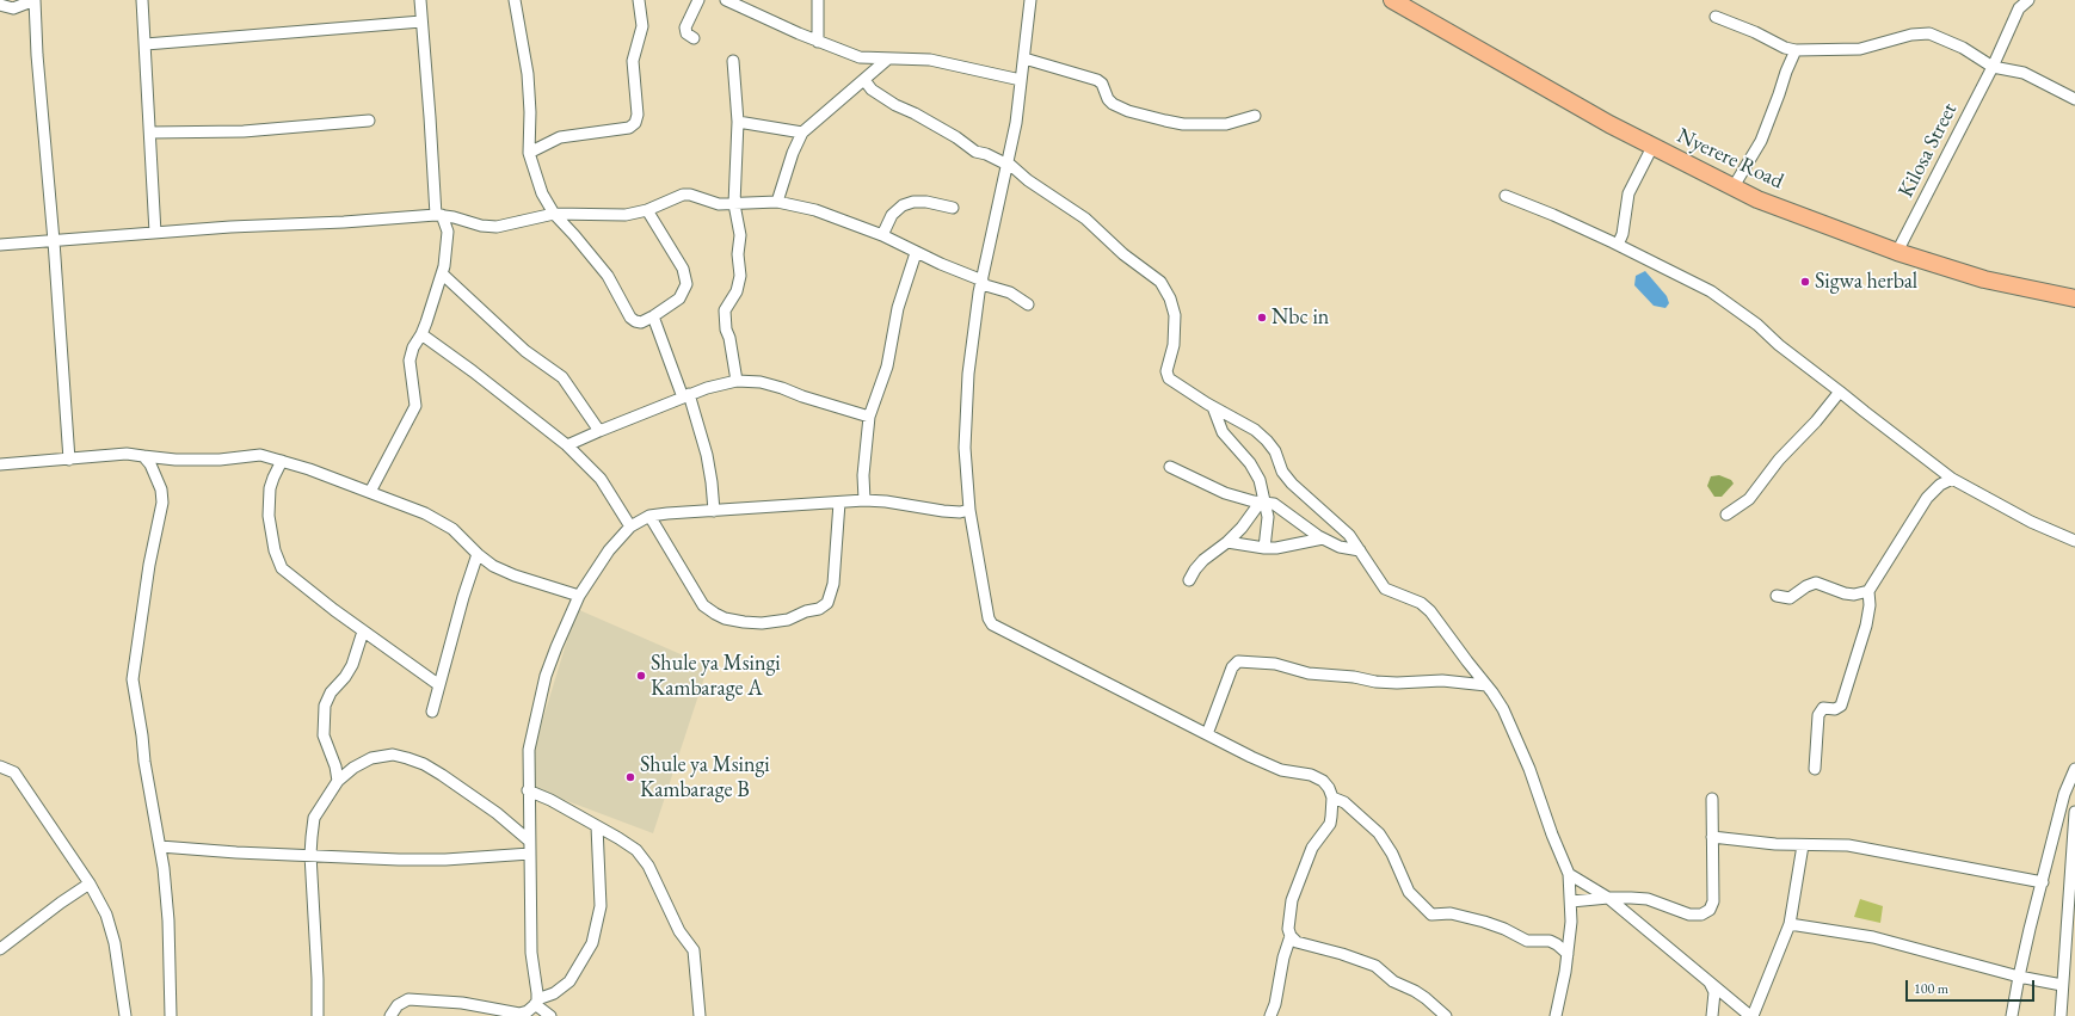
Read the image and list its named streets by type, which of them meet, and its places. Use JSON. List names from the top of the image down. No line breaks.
{"streets":{"main road":["Nyerere Road"],"street":["Kilosa Street"]},"crossings":[["Kilosa Street","Nyerere Road"]],"places":["Sigwa herbal","Nbc in","Shule ya Msingi Kambarage A","Shule ya Msingi Kambarage B"],"scale_bar":"100 m"}
